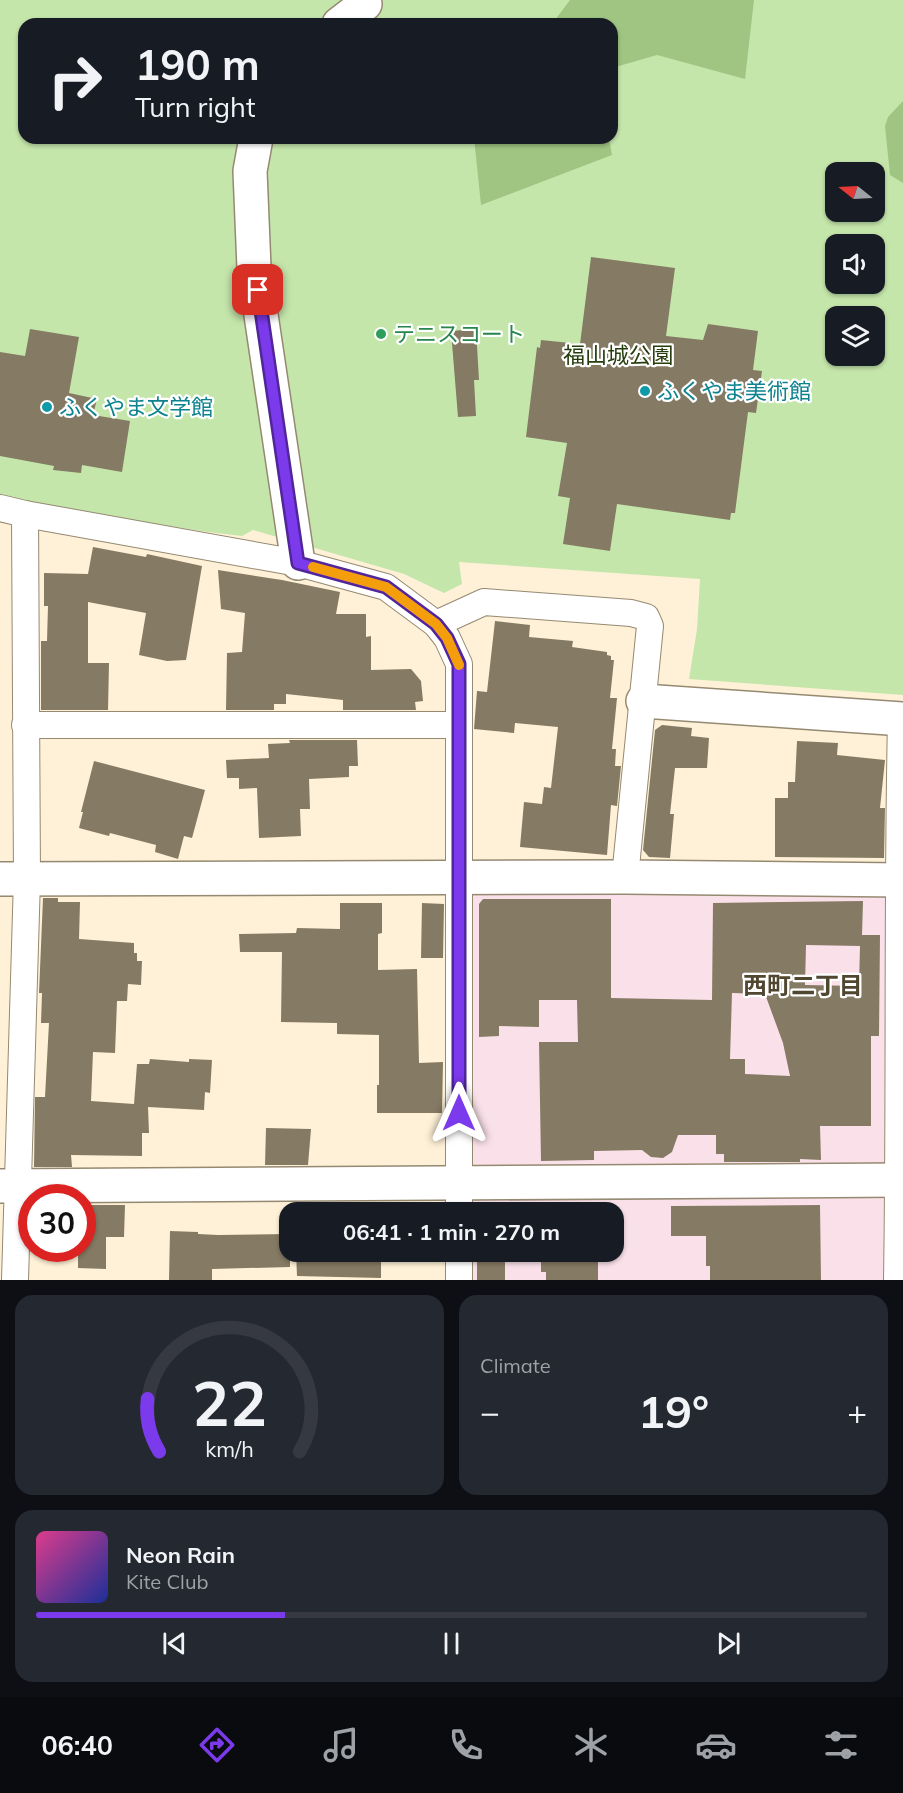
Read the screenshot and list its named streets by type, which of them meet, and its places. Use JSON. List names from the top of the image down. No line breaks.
{"districts":["西町二丁目"],"parks":["福山城公園"],"places":["テニスコート","ふくやま美術館","ふくやま文学館"],"north":"left","page":{"turn":["190 m","Turn right"],"limit":"30","trip":"06:41 · 1 min · 270 m","tile":"Climate","heat":["−","19°","+"],"song":["Neon Rain","Kite Club"],"tabs":"06:40","gauge":["22","km/h"]}}
